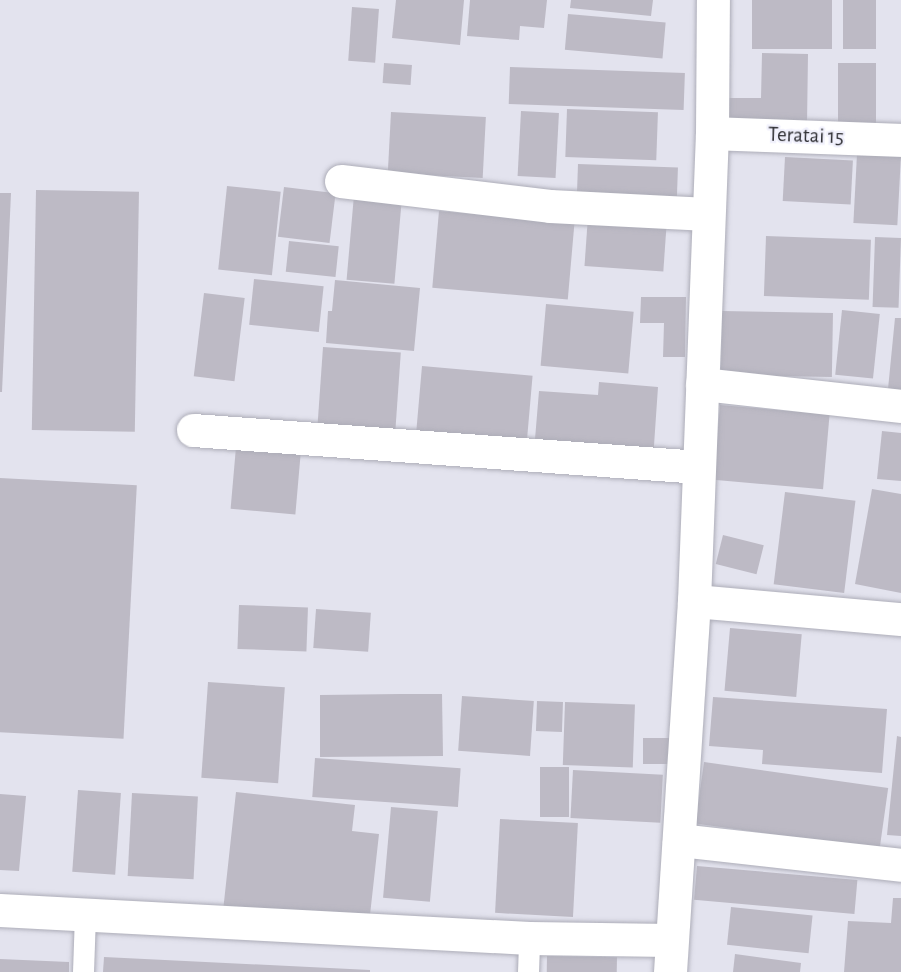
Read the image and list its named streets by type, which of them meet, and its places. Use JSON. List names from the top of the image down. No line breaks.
{"streets":{"street":["Teratai 15"]}}
